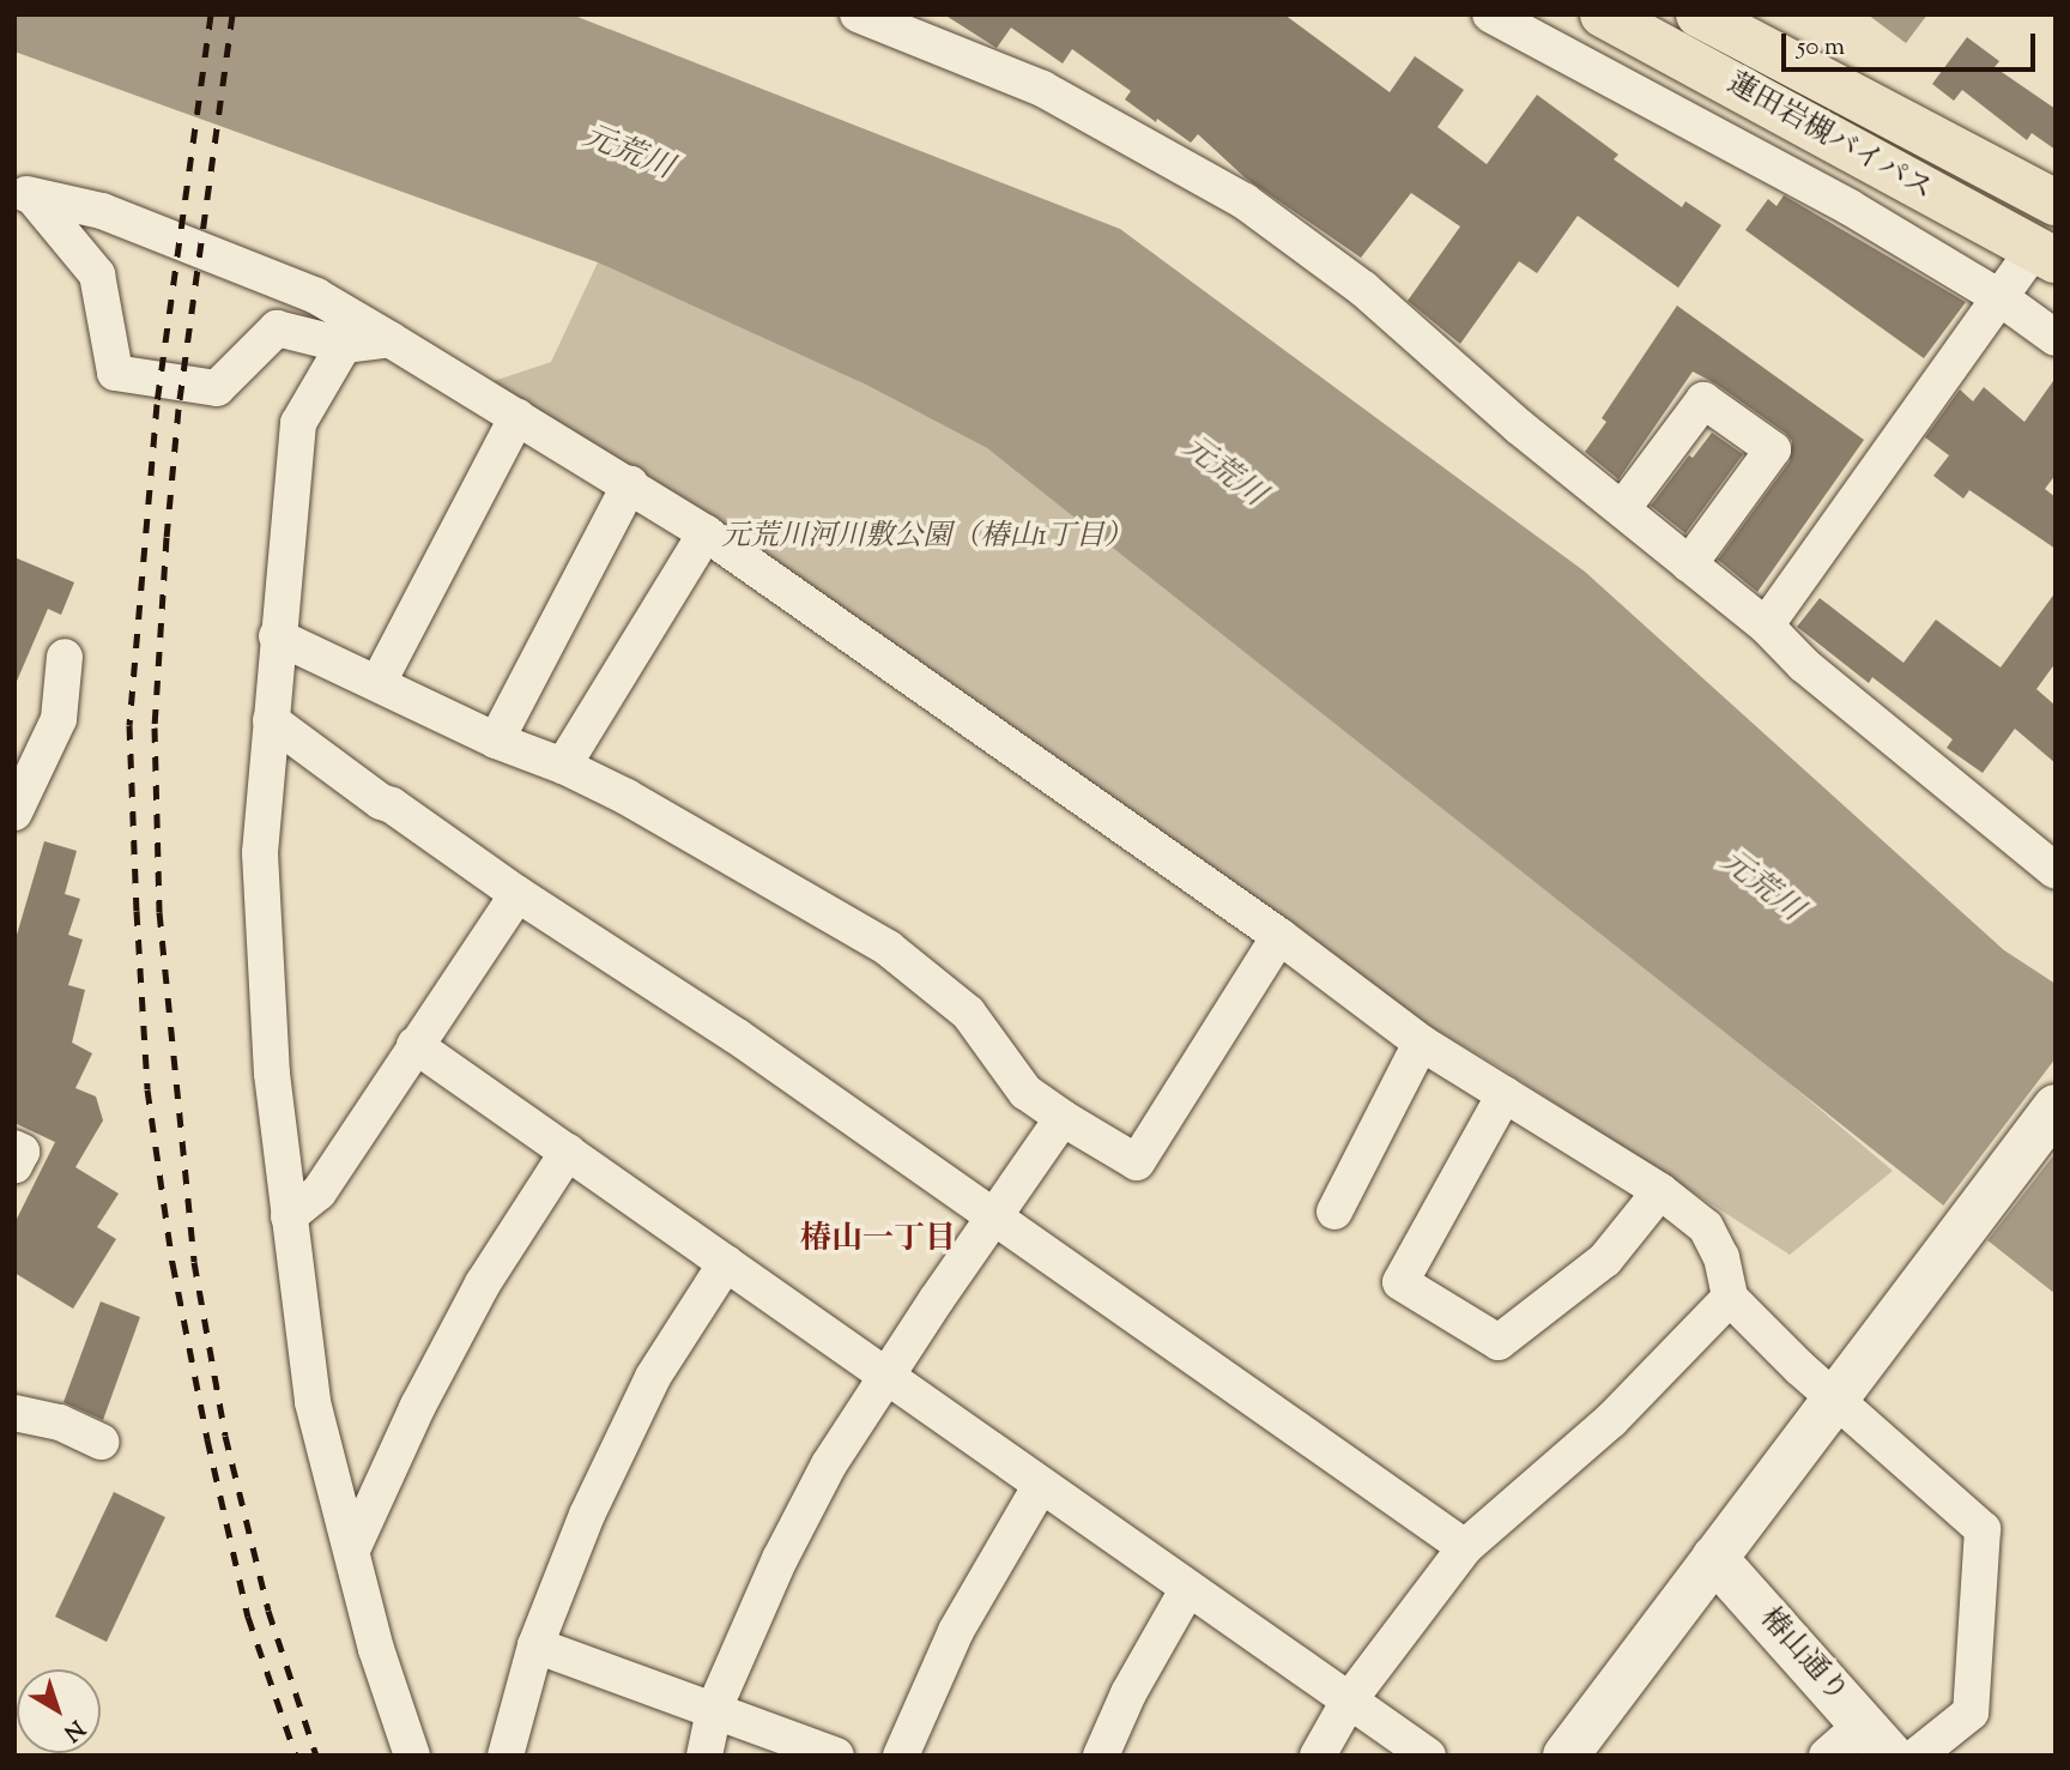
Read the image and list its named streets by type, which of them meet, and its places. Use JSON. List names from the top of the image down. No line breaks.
{"streets":{"highway":["蓮田岩槻バイパス"],"street":["椿山通り"]},"districts":["椿山一丁目"],"water":["元荒川"],"parks":["元荒川河川敷公園（椿山1丁目）"],"scale_bar":"50 m","north":"bottom right"}
